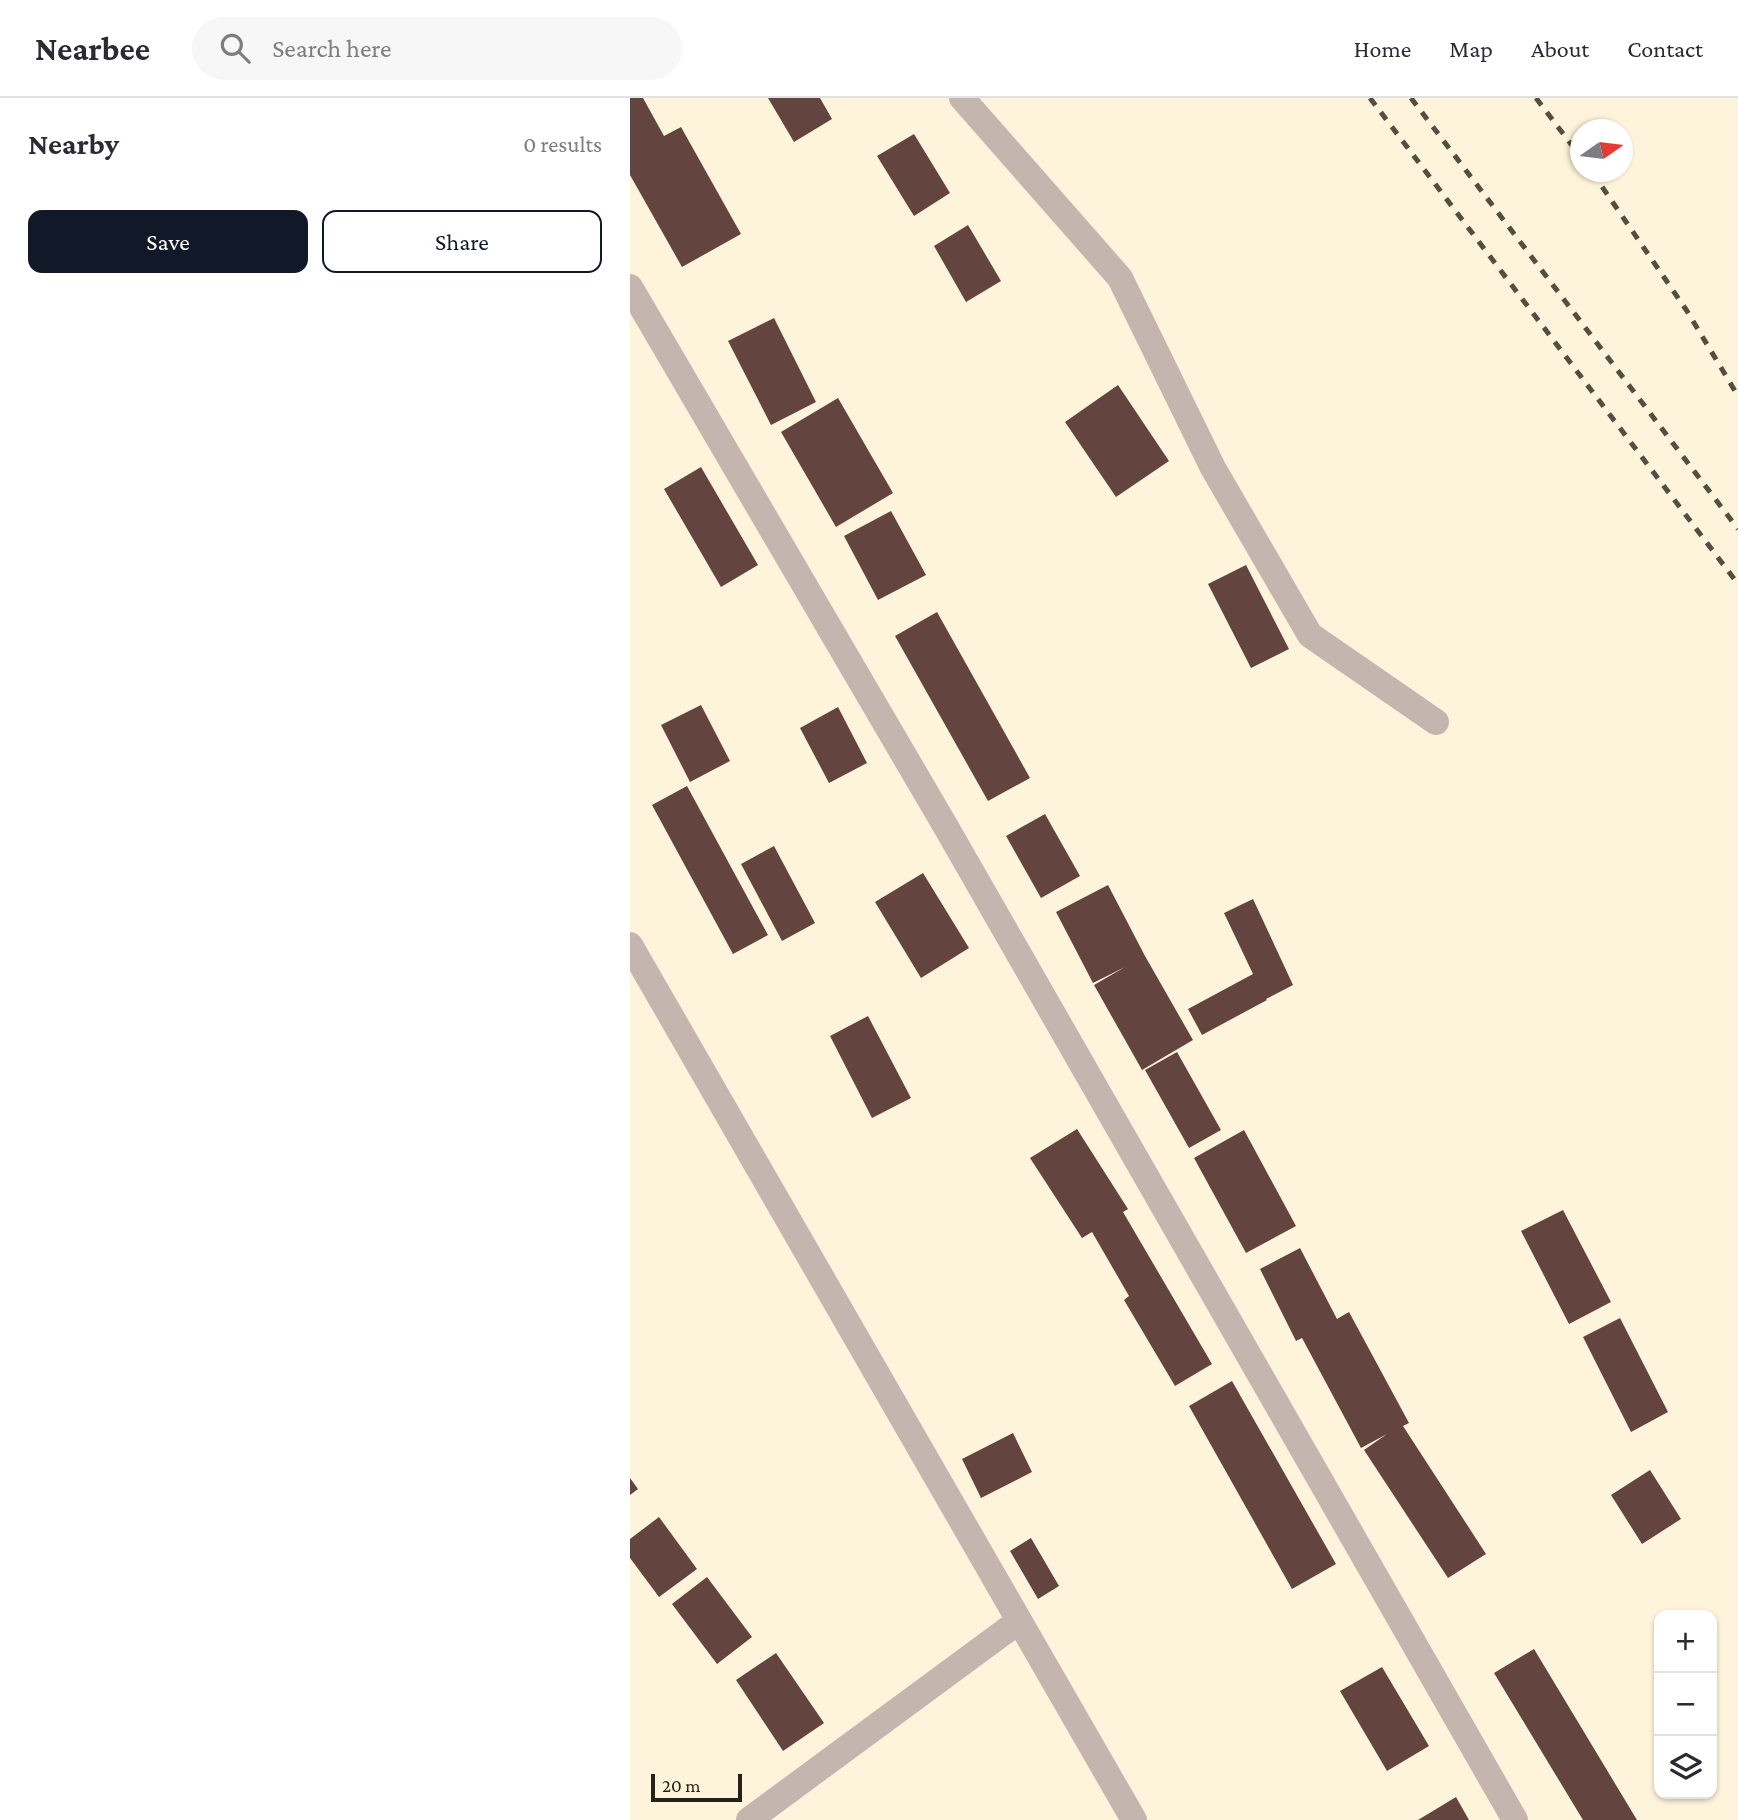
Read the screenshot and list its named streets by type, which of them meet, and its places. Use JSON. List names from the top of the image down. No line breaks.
{"scale_bar":"20 m","north":"right","page":{"header":"Nearbee","search":"Search here","nav":["Home","Map","About","Contact"],"heading":["Nearby","0 results"],"buttons":["Save","Share"],"map_buttons":["+","−"],"scale":"20 m"}}
